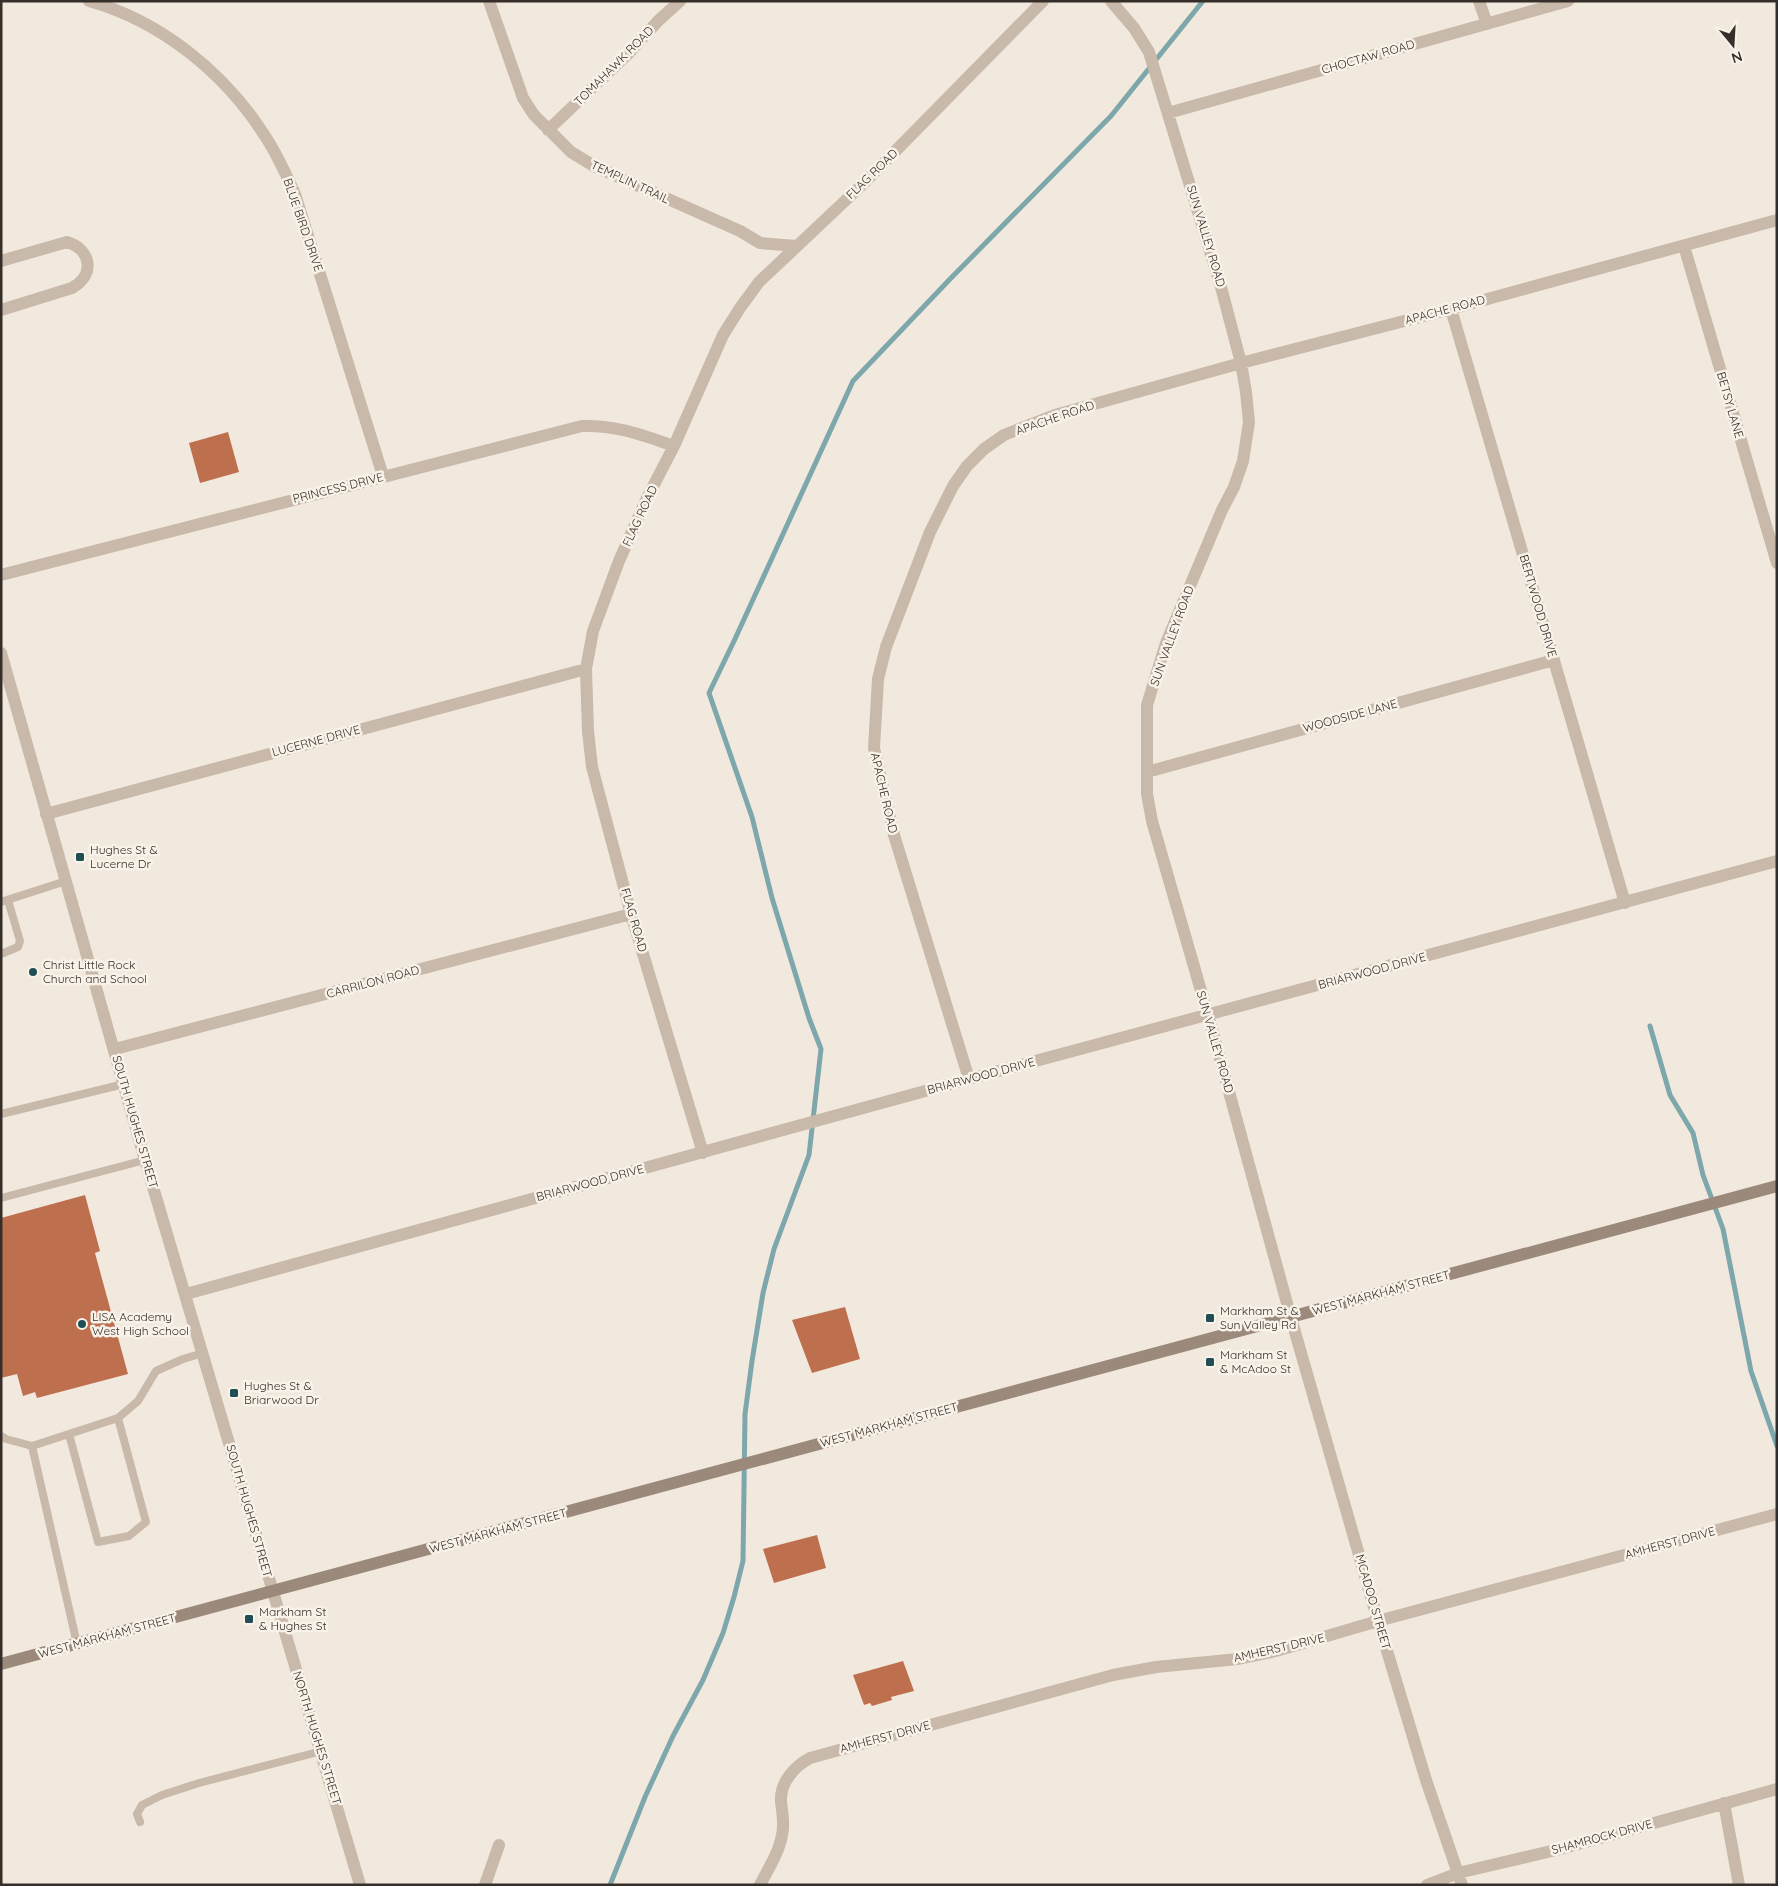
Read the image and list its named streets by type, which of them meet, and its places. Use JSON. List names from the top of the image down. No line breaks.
{"streets":{"main road":["WEST MARKHAM STREET"],"street":["CHOCTAW ROAD","TOMAHAWK ROAD","FLAG ROAD","TEMPLIN TRAIL","BLUE BIRD DRIVE","SUN VALLEY ROAD","APACHE ROAD","BETSY LANE","PRINCESS DRIVE","BERTWOOD DRIVE","WOODSIDE LANE","LUCERNE DRIVE","BRIARWOOD DRIVE","CARRILON ROAD","SOUTH HUGHES STREET","AMHERST DRIVE","MCADOO STREET","NORTH HUGHES STREET","SHAMROCK DRIVE"]},"crossings":[["CHOCTAW ROAD","SUN VALLEY ROAD"],["TOMAHAWK ROAD","TEMPLIN TRAIL"],["FLAG ROAD","TEMPLIN TRAIL"],["FLAG ROAD","PRINCESS DRIVE"],["FLAG ROAD","LUCERNE DRIVE"],["FLAG ROAD","BRIARWOOD DRIVE"],["FLAG ROAD","CARRILON ROAD"],["BLUE BIRD DRIVE","PRINCESS DRIVE"],["SUN VALLEY ROAD","APACHE ROAD"],["SUN VALLEY ROAD","WOODSIDE LANE"],["SUN VALLEY ROAD","BRIARWOOD DRIVE"],["SUN VALLEY ROAD","WEST MARKHAM STREET"],["SUN VALLEY ROAD","MCADOO STREET"],["APACHE ROAD","BETSY LANE"],["APACHE ROAD","BERTWOOD DRIVE"],["APACHE ROAD","BRIARWOOD DRIVE"],["BERTWOOD DRIVE","WOODSIDE LANE"],["BERTWOOD DRIVE","BRIARWOOD DRIVE"],["LUCERNE DRIVE","SOUTH HUGHES STREET"],["BRIARWOOD DRIVE","SOUTH HUGHES STREET"],["CARRILON ROAD","SOUTH HUGHES STREET"],["SOUTH HUGHES STREET","WEST MARKHAM STREET"],["SOUTH HUGHES STREET","NORTH HUGHES STREET"],["WEST MARKHAM STREET","MCADOO STREET"],["WEST MARKHAM STREET","NORTH HUGHES STREET"],["AMHERST DRIVE","MCADOO STREET"],["MCADOO STREET","SHAMROCK DRIVE"]],"places":{"transit":["Hughes St & Lucerne Dr","Markham St & Sun Valley Rd","Markham St & McAdoo St","Hughes St & Briarwood Dr","Markham St & Hughes St"],"other":["Christ Little Rock Church and School","LISA Academy West High School"]},"north":"bottom"}
